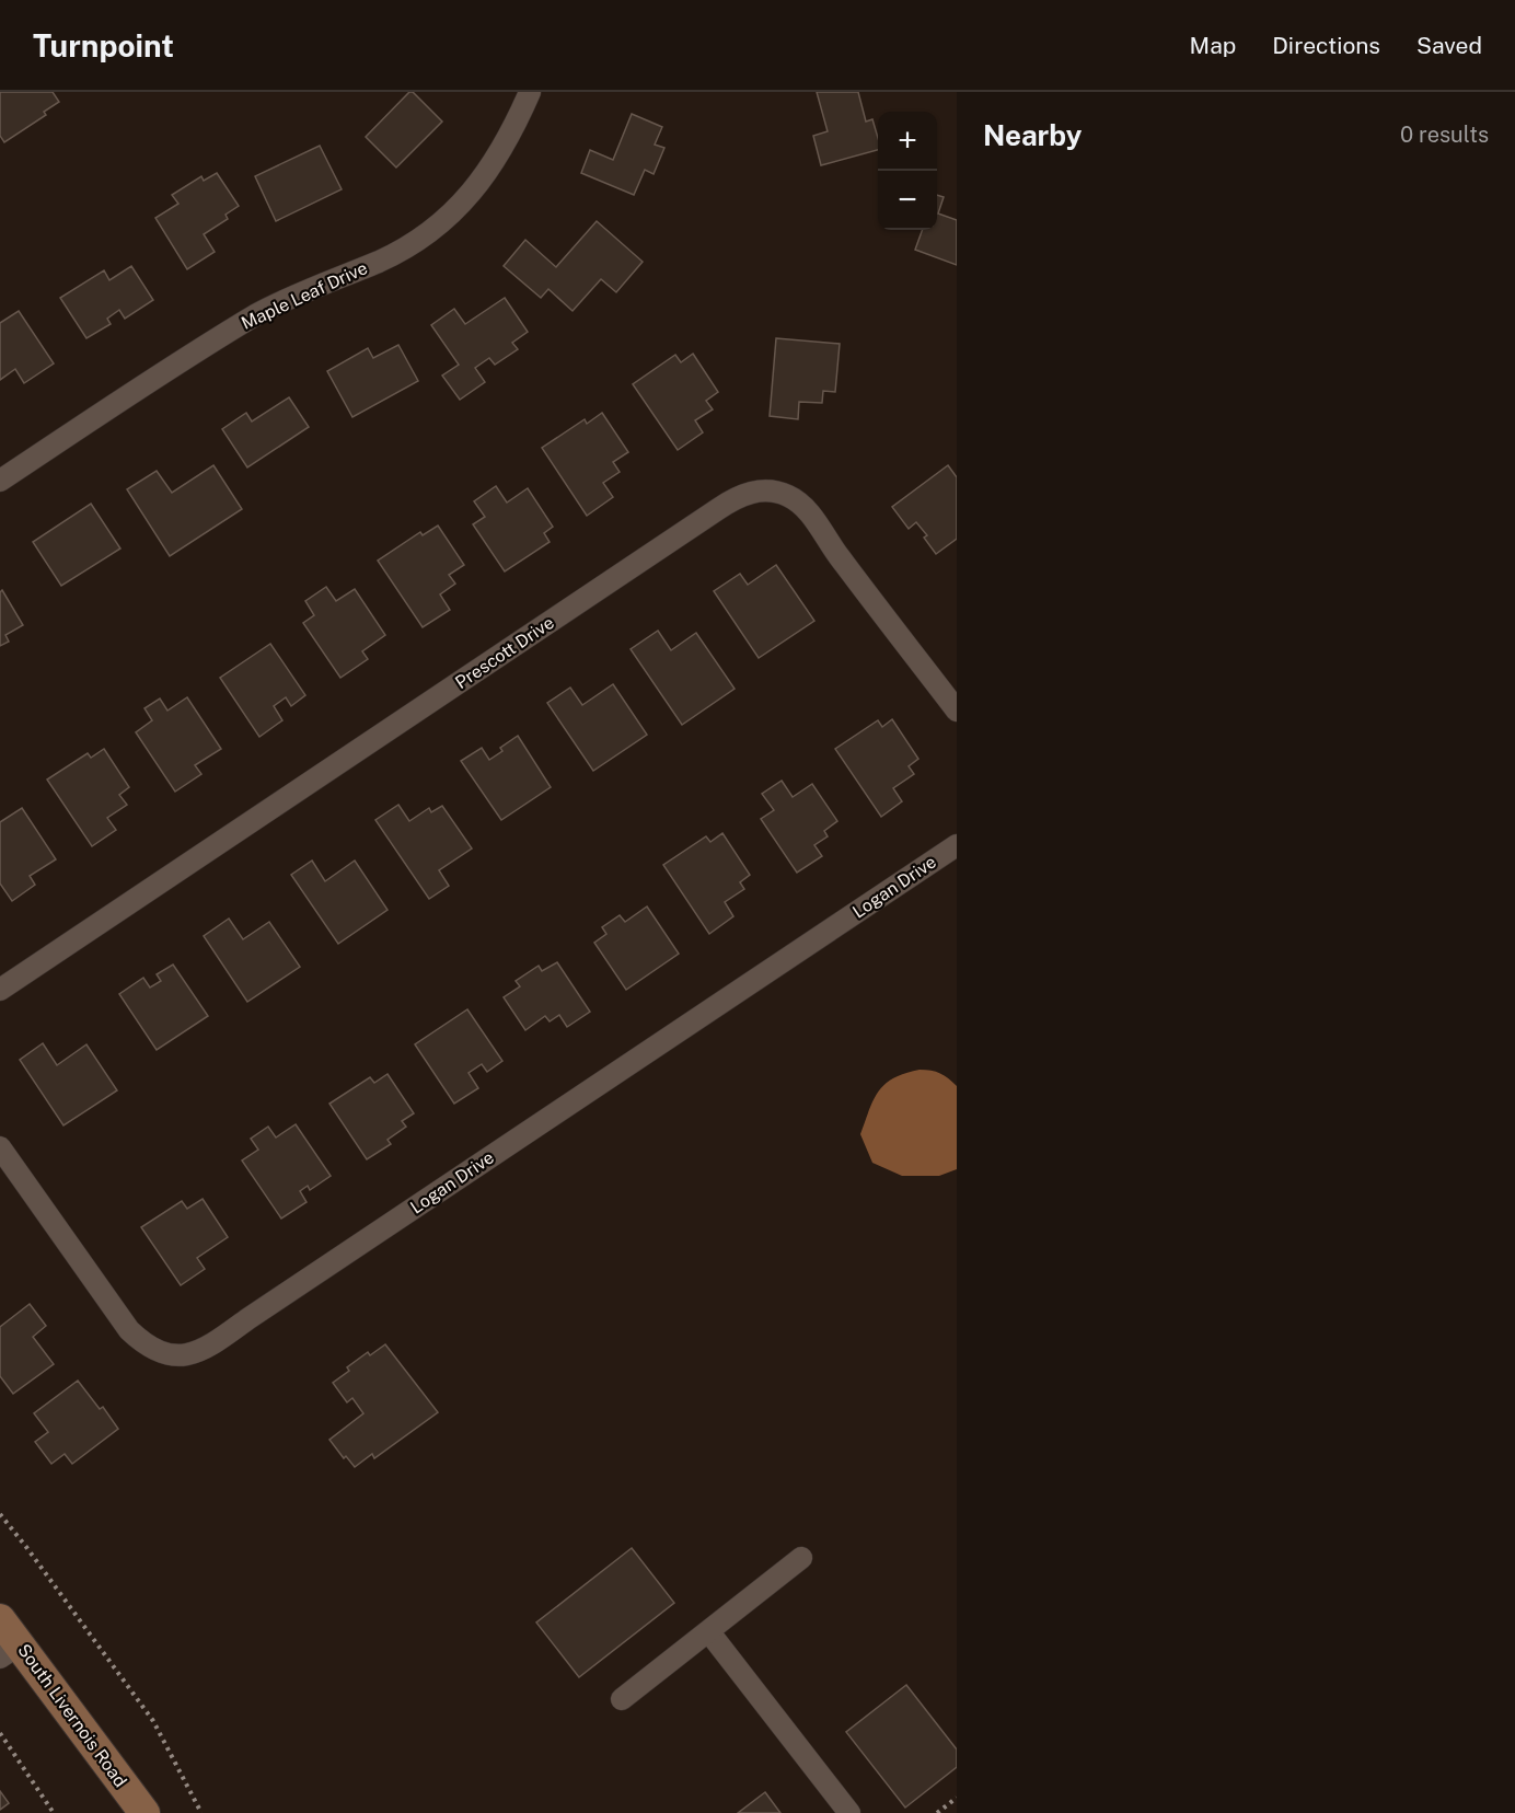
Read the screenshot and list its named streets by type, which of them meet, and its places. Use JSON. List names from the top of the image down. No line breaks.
{"streets":{"street":["Maple Leaf Drive","Prescott Drive","Logan Drive","South Livernois Road"]},"page":{"header":"Turnpoint","nav":["Map","Directions","Saved"],"heading":["Nearby","0 results"],"map_buttons":["+","−"]}}
